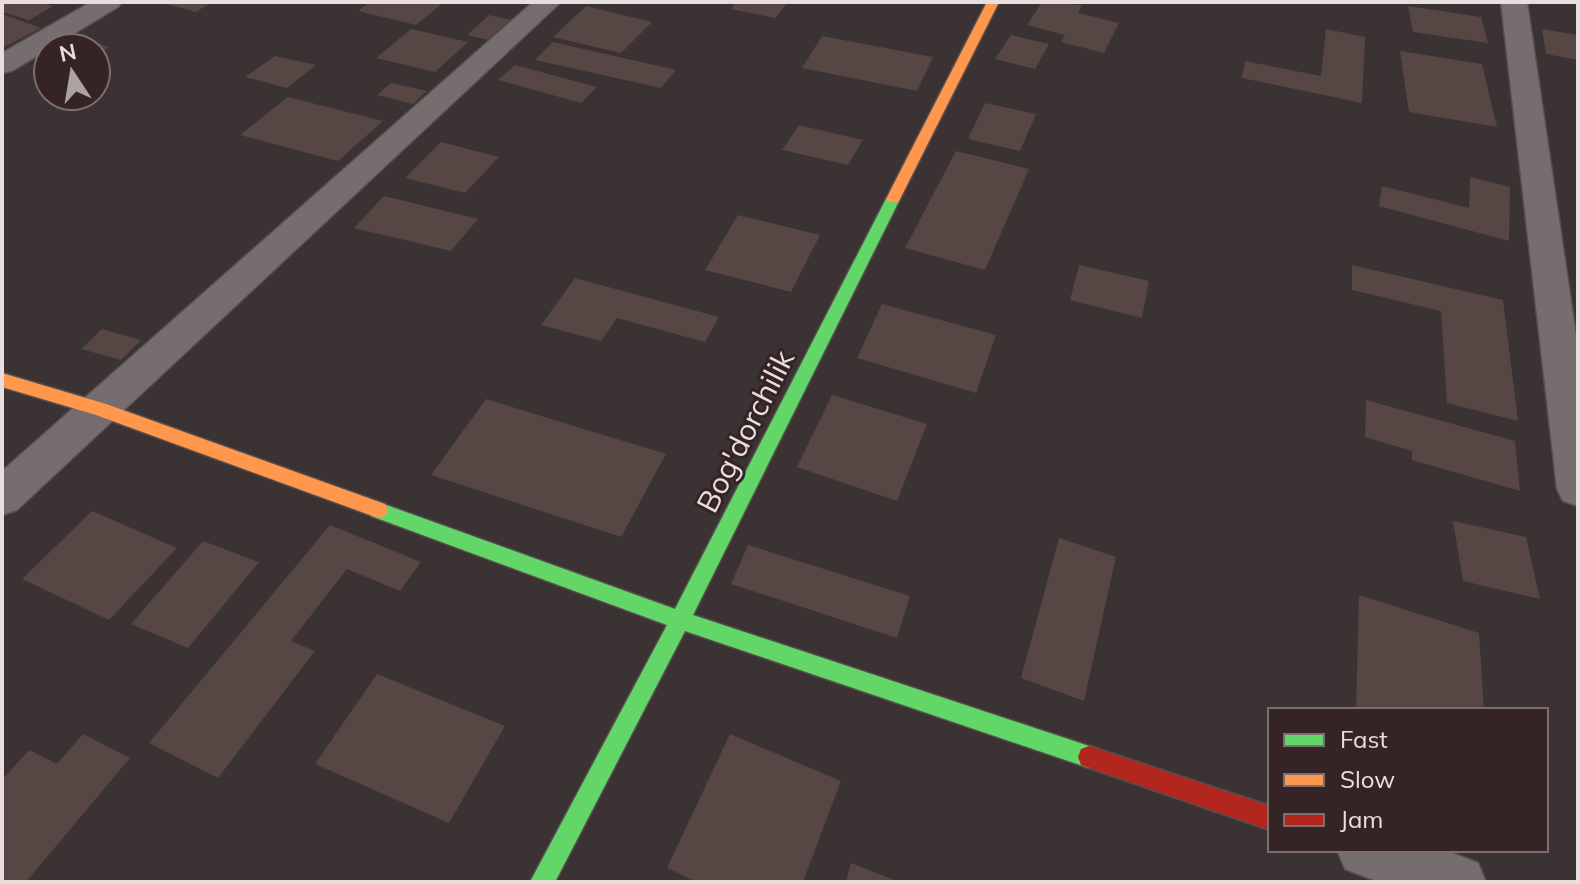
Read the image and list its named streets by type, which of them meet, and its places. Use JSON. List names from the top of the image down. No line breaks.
{"streets":{"street":["Bog'dorchilik"]},"legend":["Fast","Slow","Jam"],"north":"top"}
